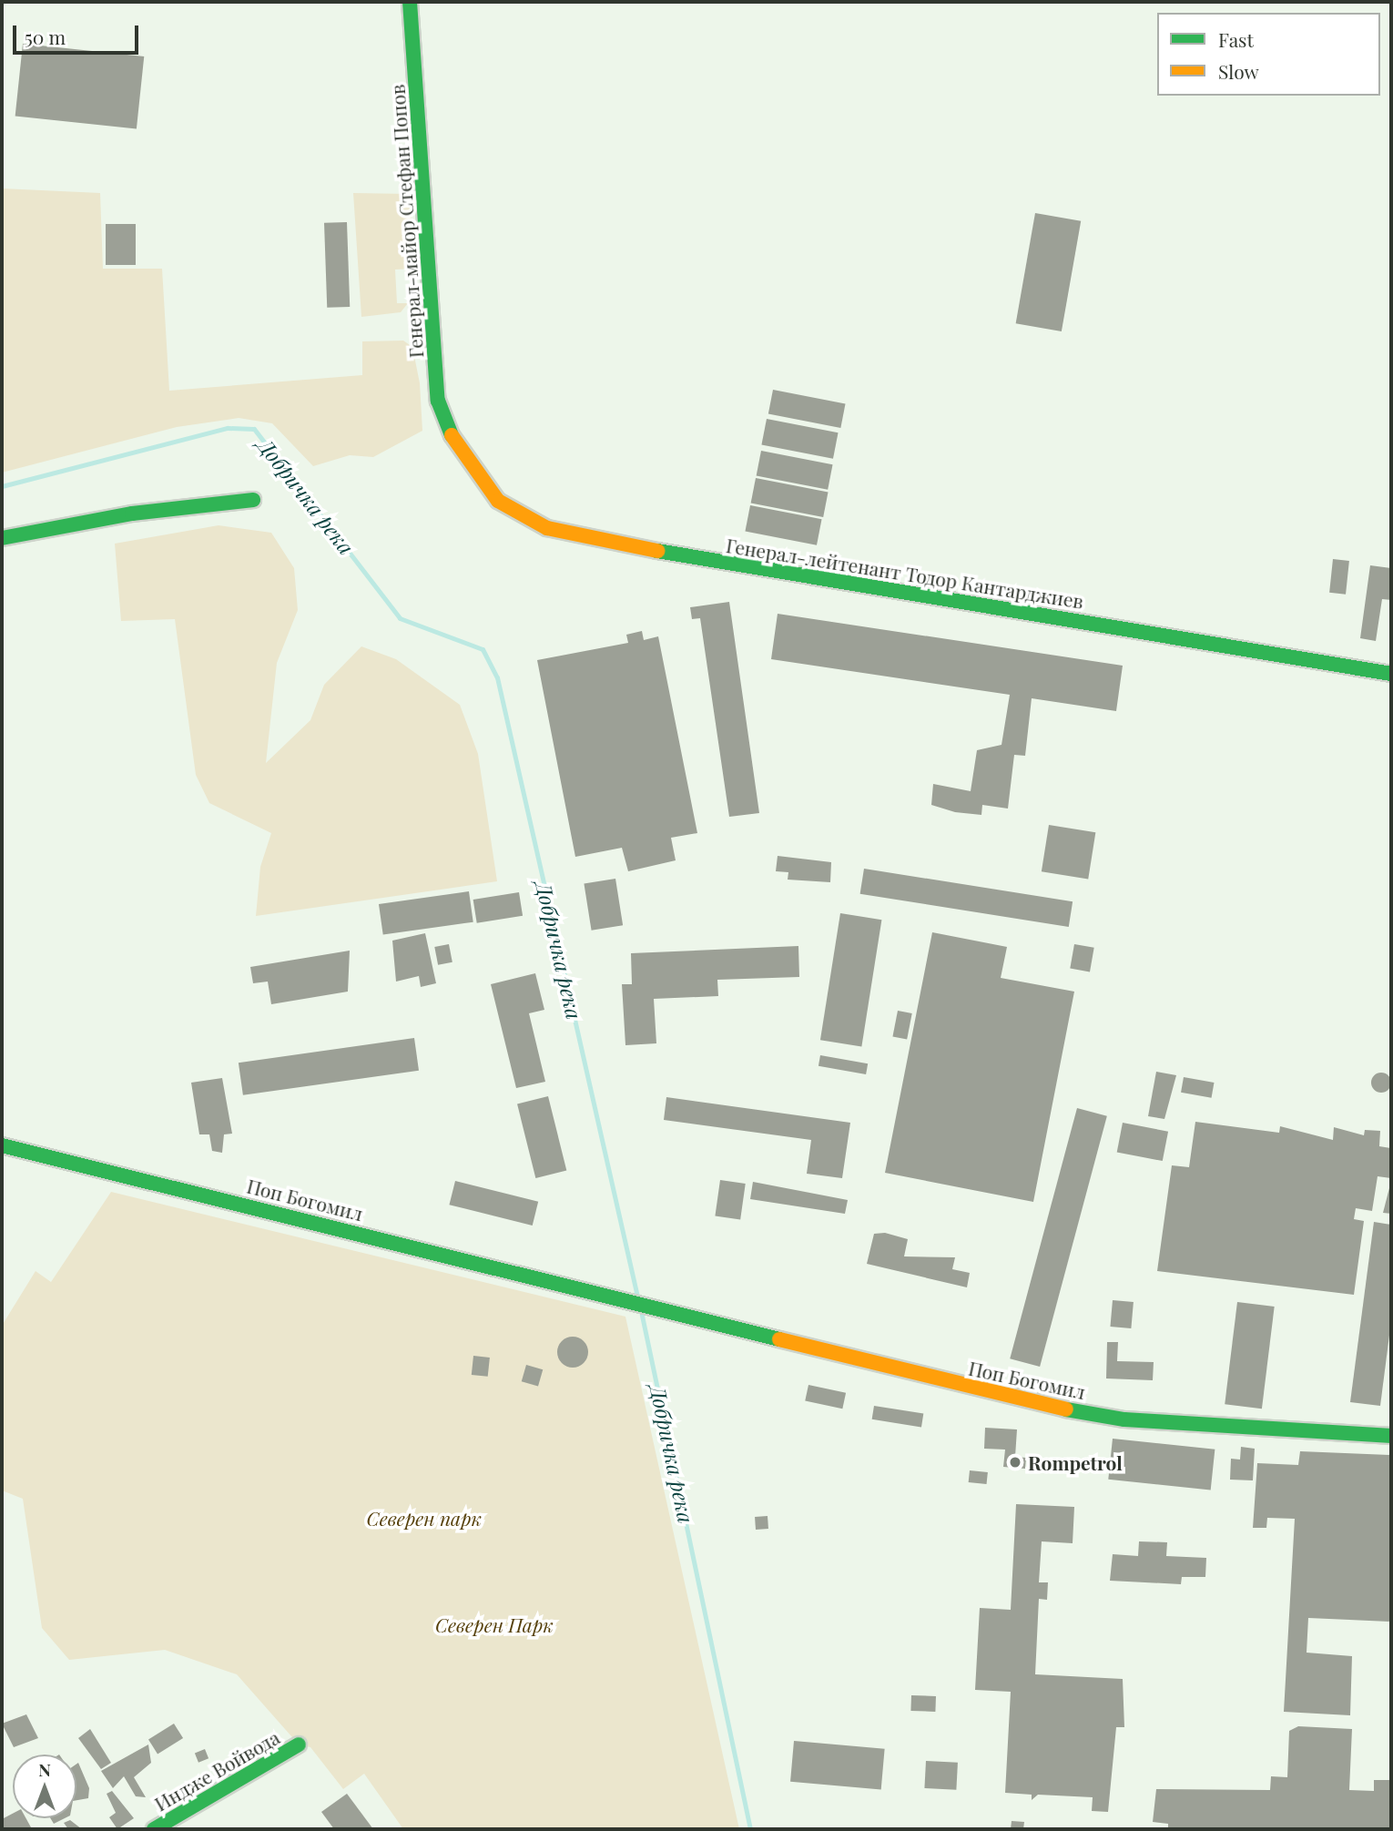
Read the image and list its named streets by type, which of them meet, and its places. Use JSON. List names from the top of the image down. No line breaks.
{"streets":{"street":["Генерал-майор Стефан Попов","Генерал-лейтенант Тодор Кантарджиев","Поп Богомил","Индже Войвода"]},"crossings":[["Генерал-майор Стефан Попов","Генерал-лейтенант Тодор Кантарджиев"]],"water":["Добричка река"],"parks":["Северен парк","Северен Парк"],"places":["Rompetrol"],"legend":["Fast","Slow"],"scale_bar":"50 m","north":"top"}
